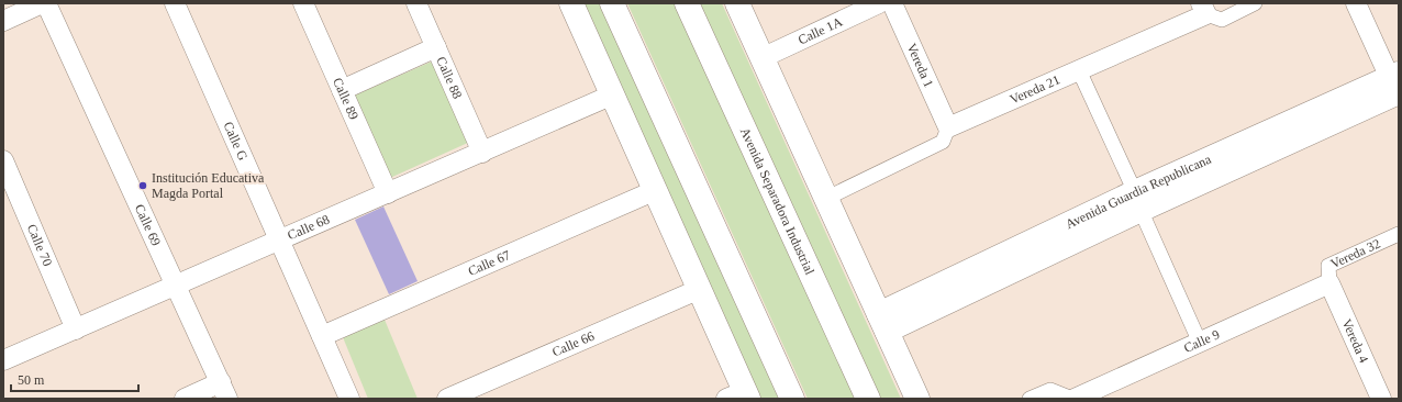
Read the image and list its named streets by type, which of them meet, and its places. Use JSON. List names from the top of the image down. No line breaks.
{"streets":{"street":["Calle 1A","Vereda 1","Calle 88","Vereda 21","Calle 89","Calle G","Avenida Guardia Republicana","Avenida Separadora Industrial","Calle 69","Calle 68","Calle 70","Vereda 32","Calle 67","Calle 9","Vereda 4","Calle 66"]},"crossings":[["Vereda 1","Vereda 21"],["Calle 88","Calle 68"],["Calle 89","Calle 68"],["Calle G","Calle 68"],["Calle G","Calle 67"],["Calle 69","Calle 68"],["Calle 68","Calle 70"],["Vereda 32","Calle 9"],["Vereda 32","Vereda 4"],["Calle 9","Vereda 4"]],"places":["Institución Educativa Magda Portal"],"scale_bar":"50 m"}
